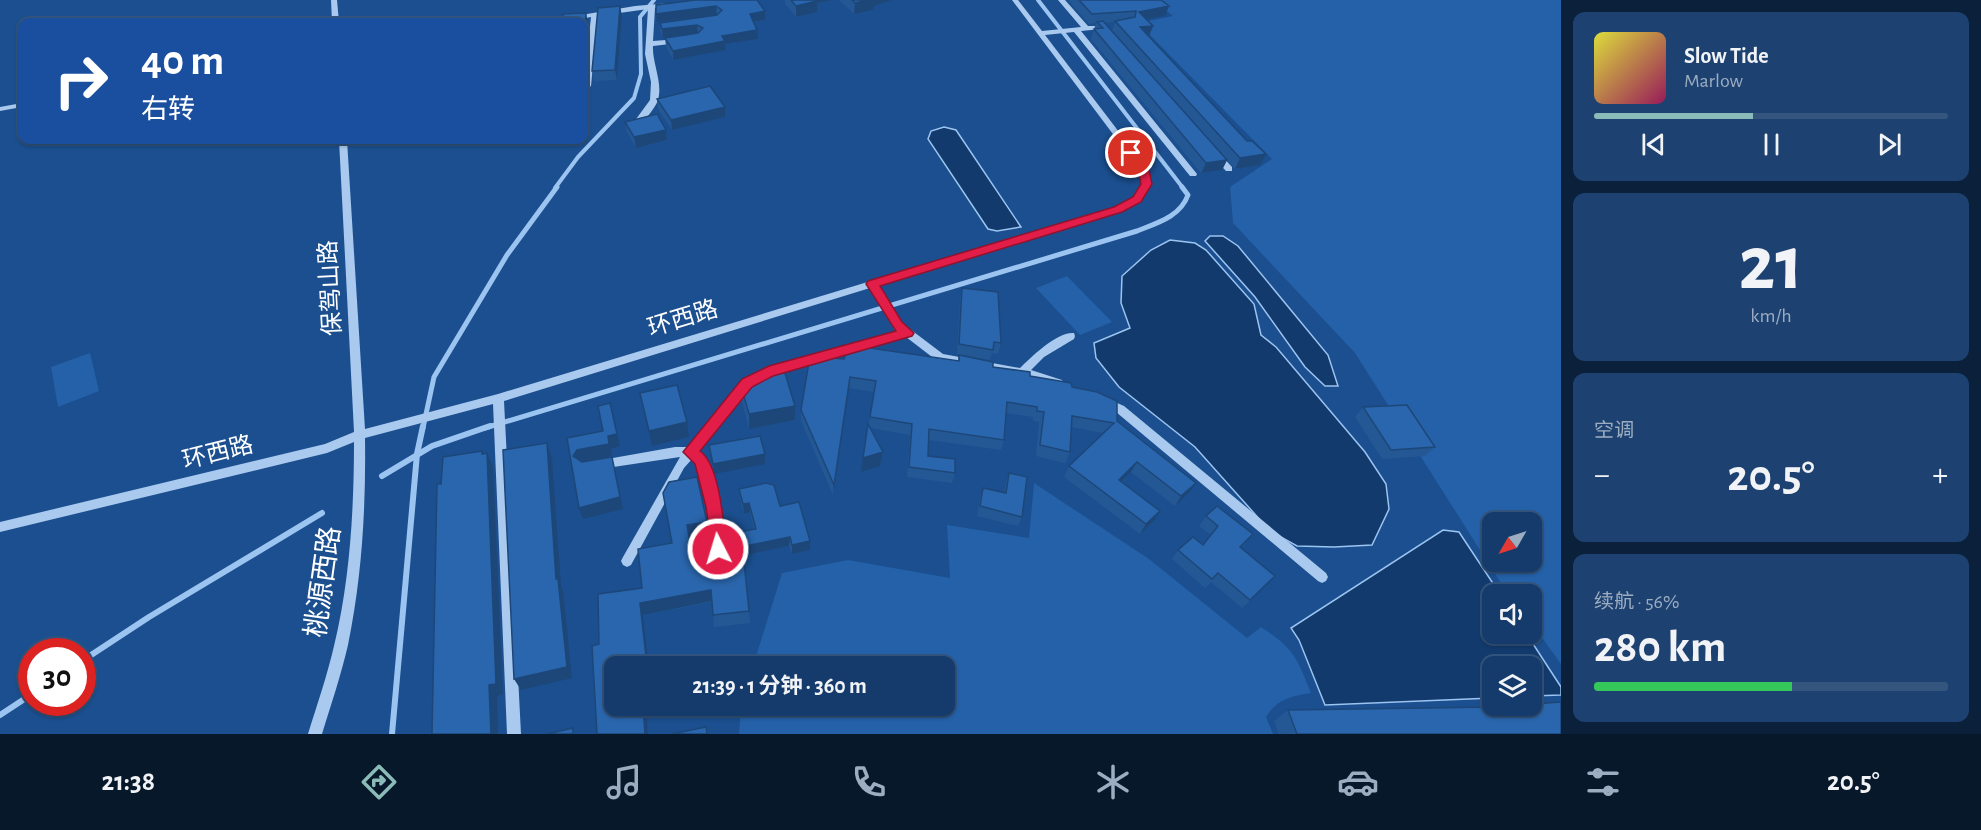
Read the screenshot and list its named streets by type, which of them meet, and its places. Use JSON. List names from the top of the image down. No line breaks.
{"streets":{"street":["保驾山路","环西路","桃源西路"]},"crossings":[["保驾山路","环西路"],["保驾山路","桃源西路"],["环西路","桃源西路"]],"north":"bottom left","page":{"turn":["40 m","右转"],"song":["Slow Tide","Marlow"],"tile":[["21","km/h"],"空调",["续航 · 56%","280 km"]],"heat":["−","20.5°","+"],"limit":"30","trip":"21:39 · 1 分钟 · 360 m","tabs":["21:38","20.5°"]}}
